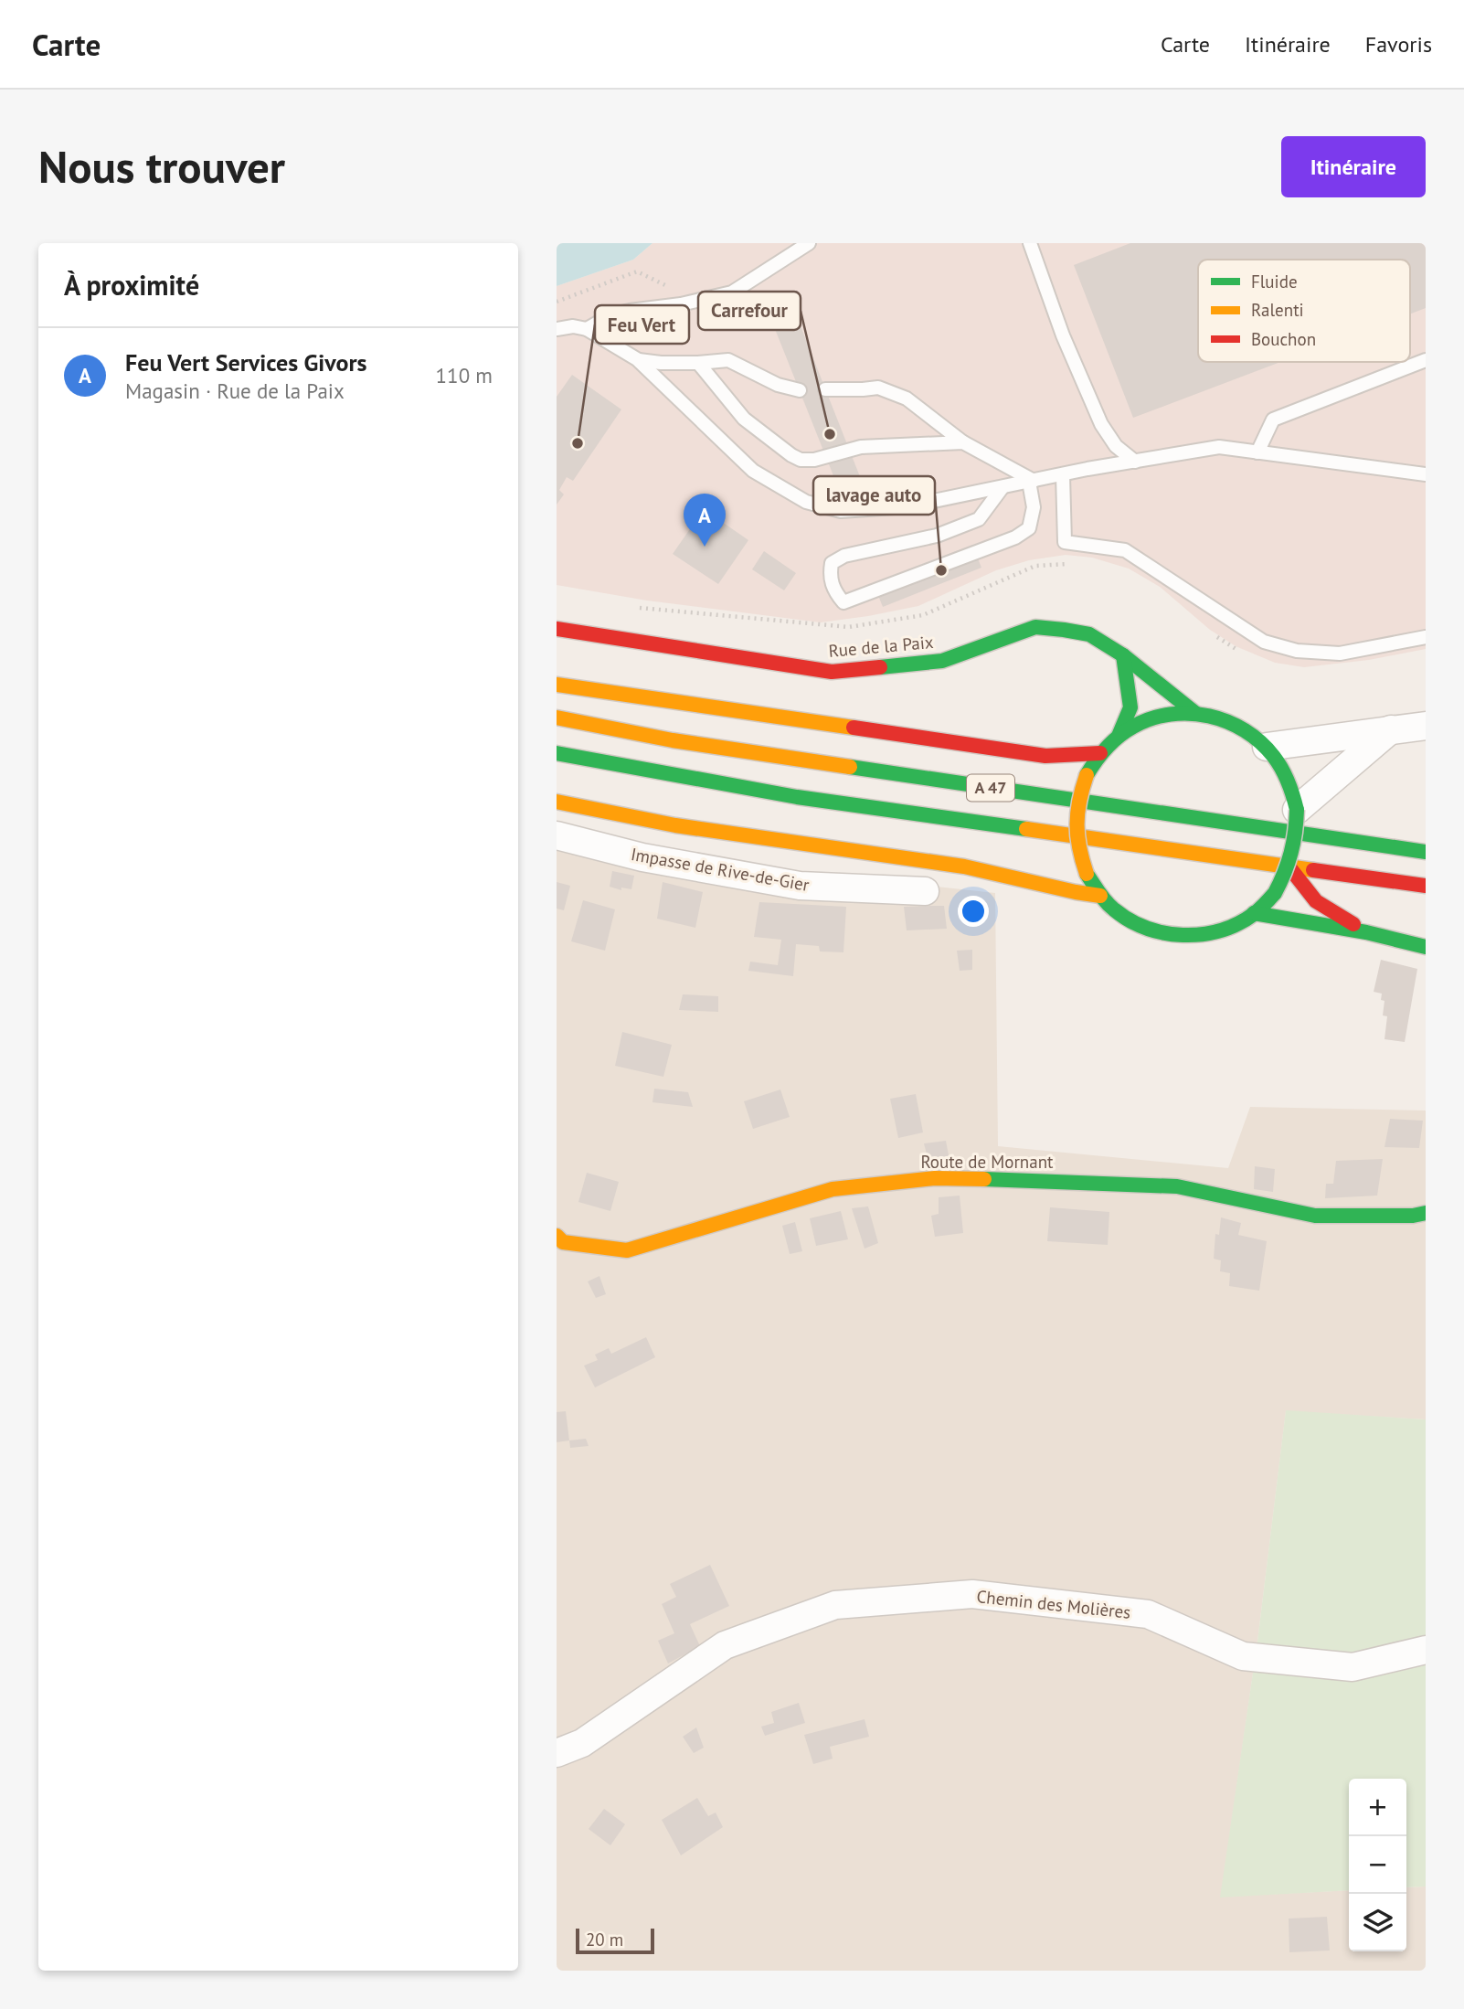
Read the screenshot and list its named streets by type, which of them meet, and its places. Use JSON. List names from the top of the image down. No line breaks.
{"streets":{"main road":["Rue de la Paix","A 47","Route de Mornant"],"street":["Impasse de Rive-de-Gier","Chemin des Molières"]},"places":["Carrefour","Feu Vert","lavage auto"],"legend":["Fluide","Ralenti","Bouchon"],"scale_bar":"20 m","page":{"header":"Carte","nav":["Carte","Itinéraire","Favoris"],"buttons":"Itinéraire","title":"Nous trouver","heading":"À proximité","list":[{"mark":"A","name":"Feu Vert Services Givors","note":"Magasin · Rue de la Paix","value":"110 m"}],"pins":"A","map_buttons":["+","−"],"scale":"20 m"}}
